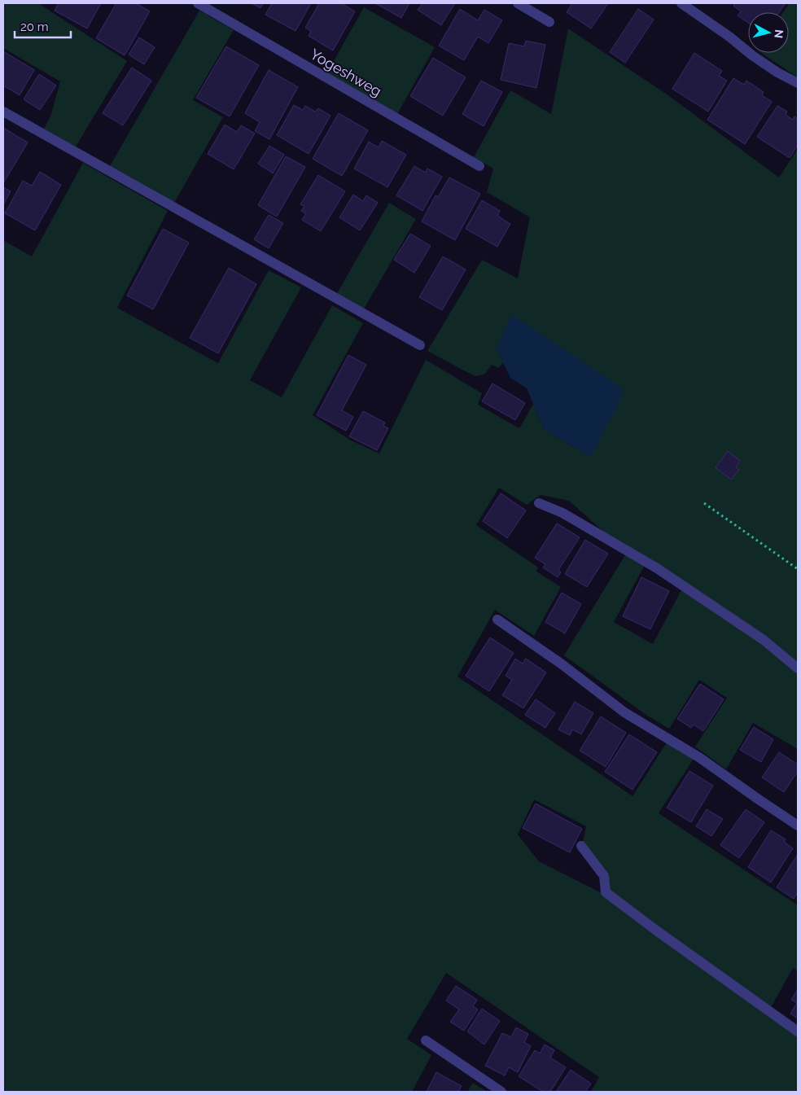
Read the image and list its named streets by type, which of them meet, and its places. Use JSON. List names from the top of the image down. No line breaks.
{"streets":{"street":["Yogeshweg"]},"scale_bar":"20 m","north":"right"}
